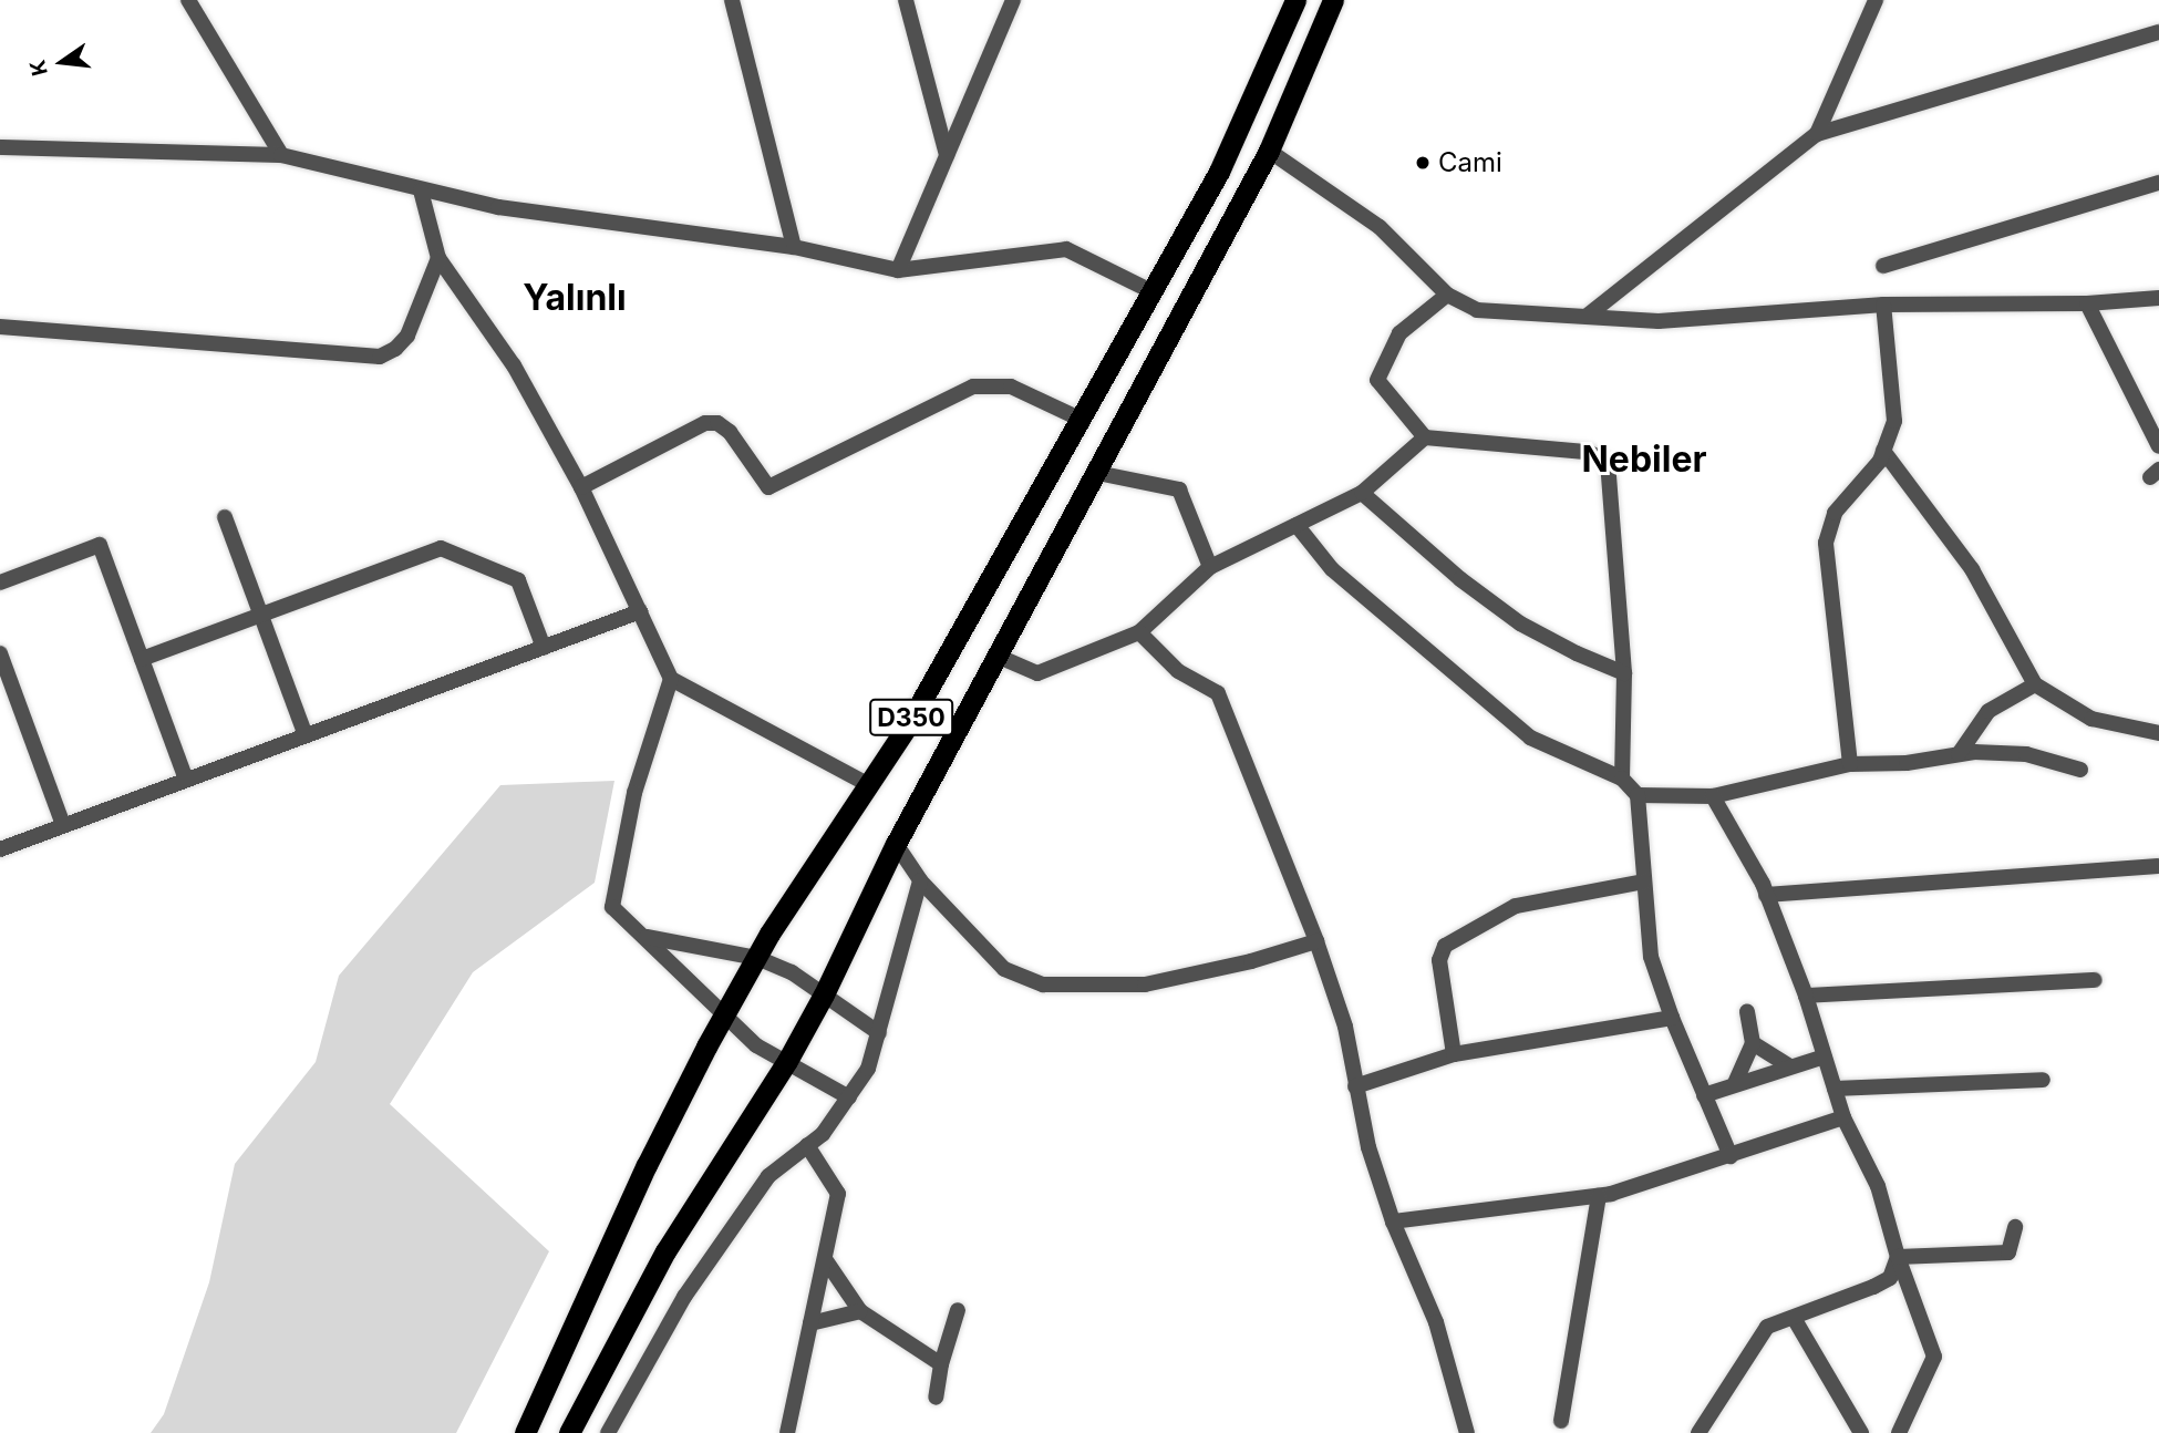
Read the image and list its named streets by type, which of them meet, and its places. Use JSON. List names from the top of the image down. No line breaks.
{"streets":{"highway":["D350"]},"districts":["Yalınlı","Nebiler"],"places":["Cami"],"north":"left"}
